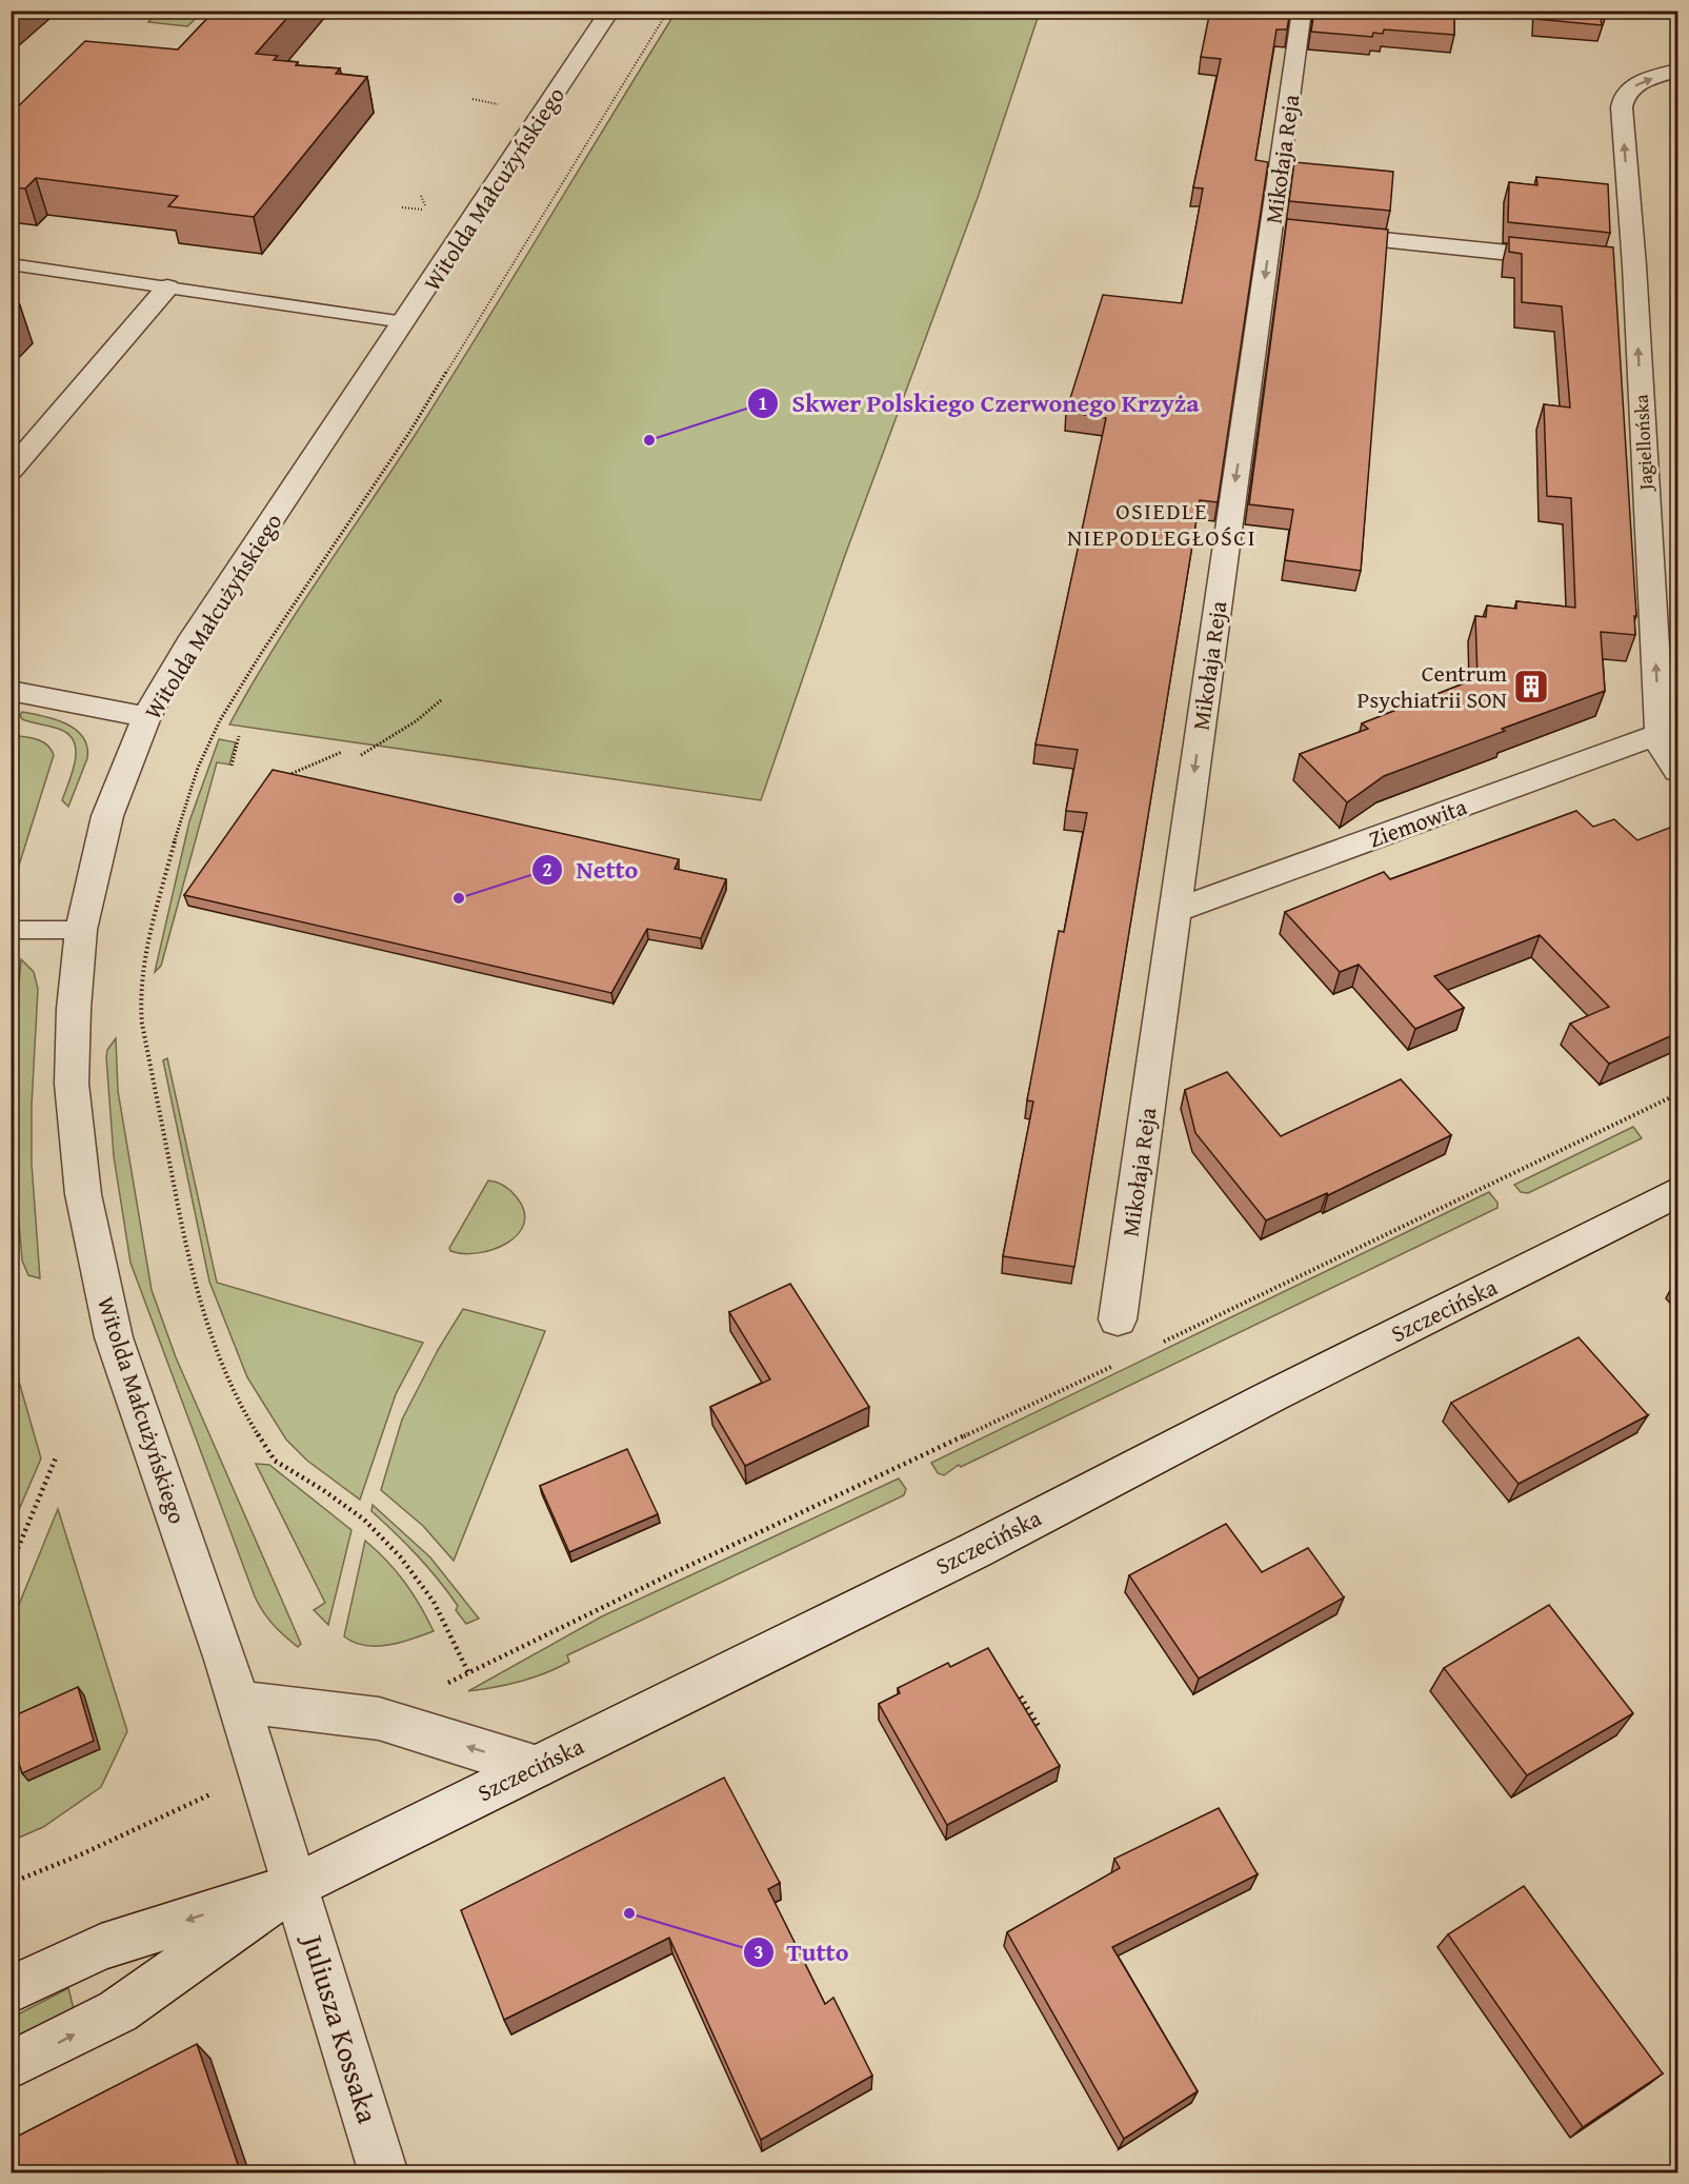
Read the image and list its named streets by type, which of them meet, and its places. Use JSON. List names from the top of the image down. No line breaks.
{"streets":{"street":["Mikołaja Reja","Witolda Małcużyńskiego","Jagiellońska","Ziemowita","Szczecińska","Juliusza Kossaka"]},"crossings":[["Mikołaja Reja","Ziemowita"],["Witolda Małcużyńskiego","Szczecińska"],["Witolda Małcużyńskiego","Juliusza Kossaka"],["Jagiellońska","Ziemowita"],["Szczecińska","Juliusza Kossaka"]],"one_way":["Mikołaja Reja","Jagiellońska"],"districts":["OSIEDLE NIEPODLEGŁOŚCI"],"places":{"other":["Skwer Polskiego Czerwonego Krzyża","Netto","Tutto"],"building":["Centrum Psychiatrii SON"]}}
